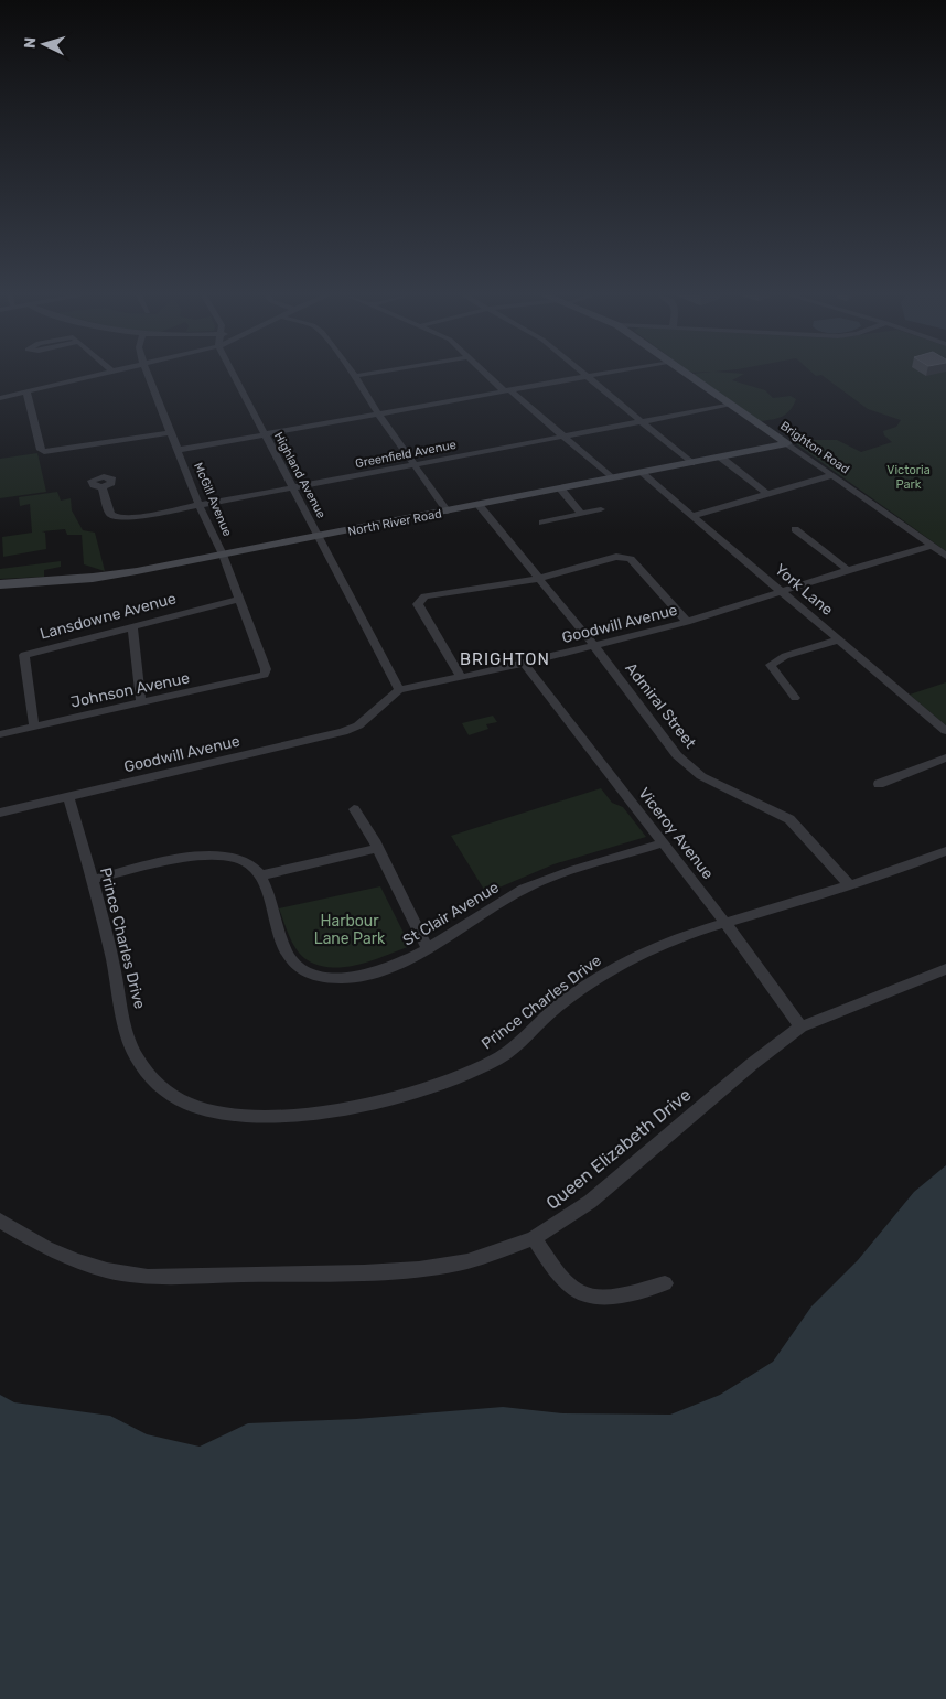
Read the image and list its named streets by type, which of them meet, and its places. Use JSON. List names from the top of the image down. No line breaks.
{"streets":{"main road":["Brighton Road","North River Road"],"street":["Greenfield Avenue","Highland Avenue","McGill Avenue","York Lane","Lansdowne Avenue","Goodwill Avenue","Johnson Avenue","Admiral Street","Viceroy Avenue","St Clair Avenue","Prince Charles Drive","Queen Elizabeth Drive"]},"crossings":[["Brighton Road","Greenfield Avenue"],["Brighton Road","North River Road"],["Brighton Road","Goodwill Avenue"],["Greenfield Avenue","Highland Avenue"],["Greenfield Avenue","McGill Avenue"],["Highland Avenue","North River Road"],["Highland Avenue","Goodwill Avenue"],["McGill Avenue","North River Road"],["McGill Avenue","Lansdowne Avenue"],["McGill Avenue","Johnson Avenue"],["North River Road","York Lane"],["North River Road","Admiral Street"],["York Lane","Goodwill Avenue"],["Lansdowne Avenue","Johnson Avenue"],["Goodwill Avenue","Admiral Street"],["Goodwill Avenue","Viceroy Avenue"],["Goodwill Avenue","Prince Charles Drive"],["Admiral Street","Prince Charles Drive"],["Viceroy Avenue","St Clair Avenue"],["Viceroy Avenue","Prince Charles Drive"],["Viceroy Avenue","Queen Elizabeth Drive"]],"districts":["BRIGHTON"],"parks":["Victoria Park","Harbour Lane Park"],"north":"left"}
